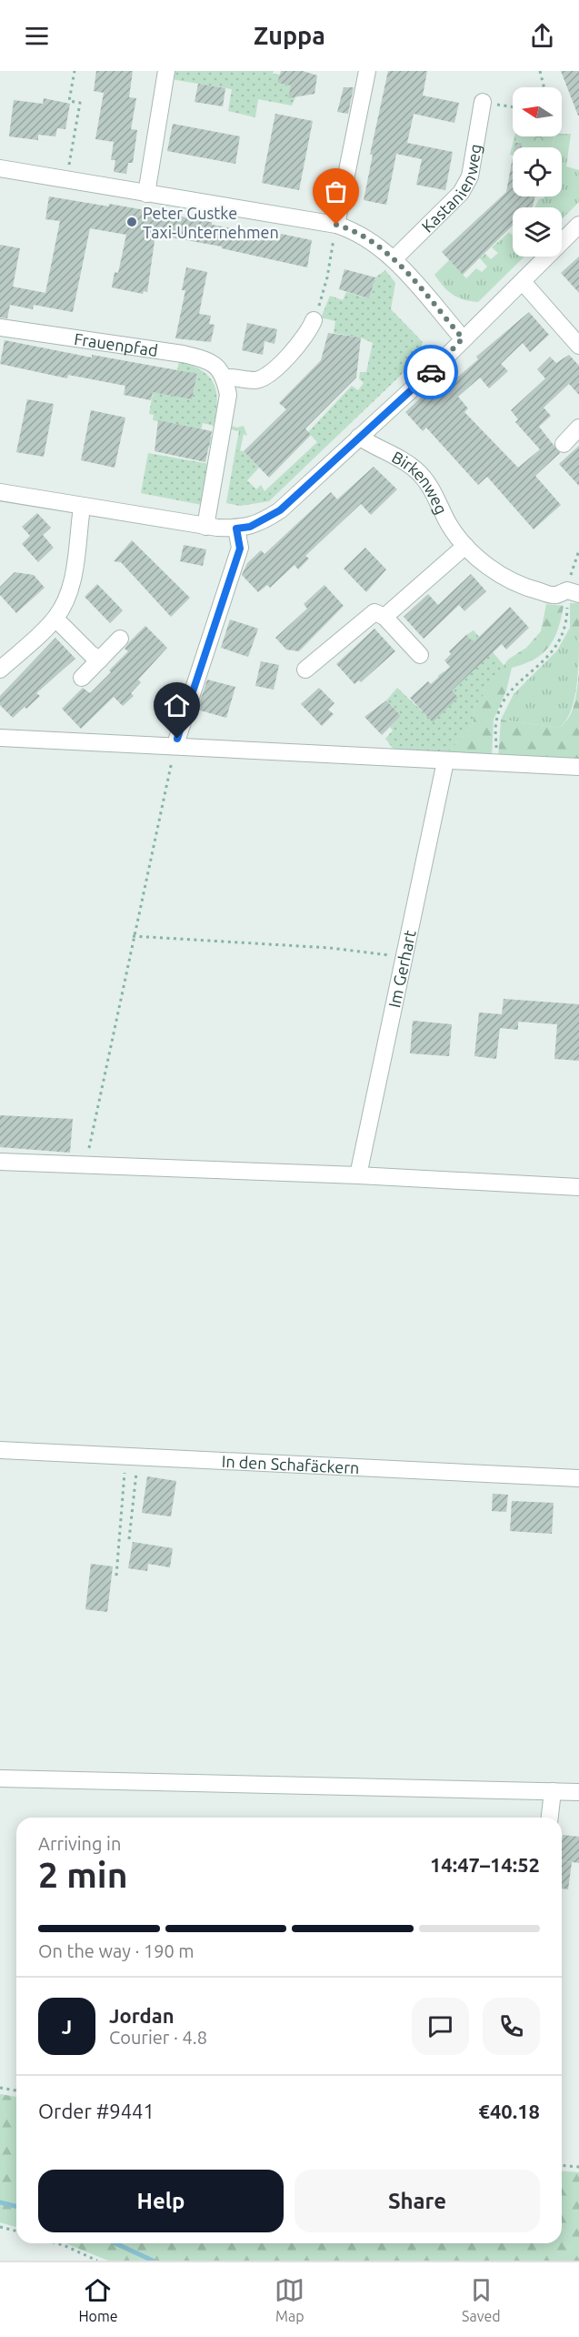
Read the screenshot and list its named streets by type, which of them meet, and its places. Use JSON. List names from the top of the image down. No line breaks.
{"streets":{"street":["Kastanienweg","Frauenpfad","Birkenweg","Im Gerhart","In den Schafäckern"]},"places":["Peter Gustke Taxi-Unternehmen"],"north":"left","page":{"header":"Zuppa","heading":["2 min","Arriving in","14:47–14:52"],"panel":["Jordan","Courier · 4.8","Order #9441","€40.18"],"bar":"On the way · 190 m","round":"J","buttons":["Help","Share"],"tabs":["Home","Map","Saved"]}}
